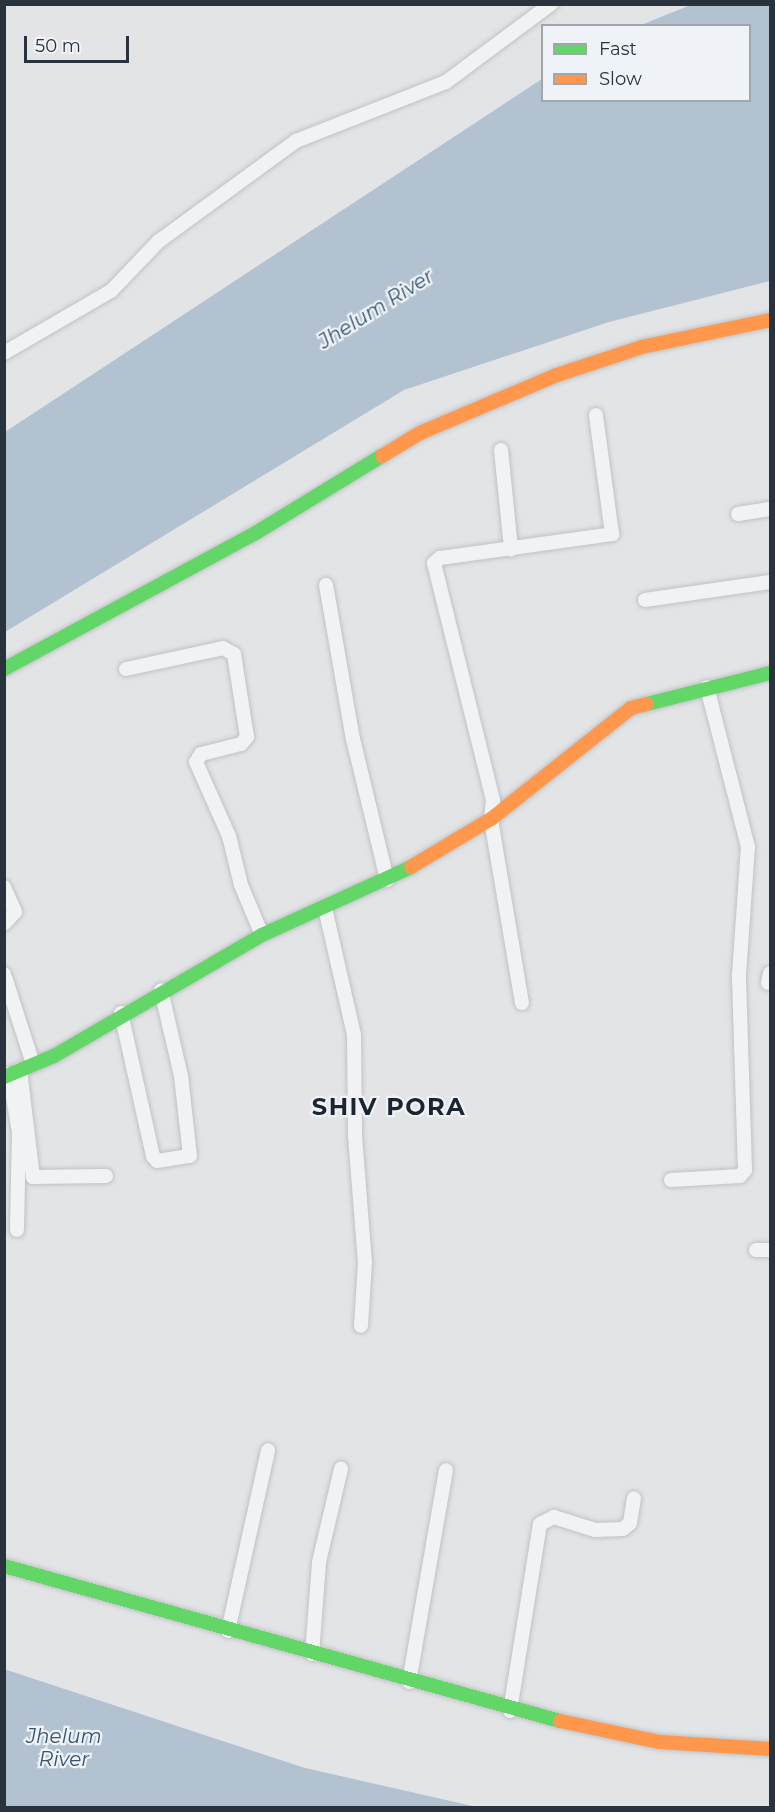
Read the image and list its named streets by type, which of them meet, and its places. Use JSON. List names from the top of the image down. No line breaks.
{"districts":["SHIV PORA"],"water":["Jhelum River"],"legend":["Fast","Slow"],"scale_bar":"50 m"}
